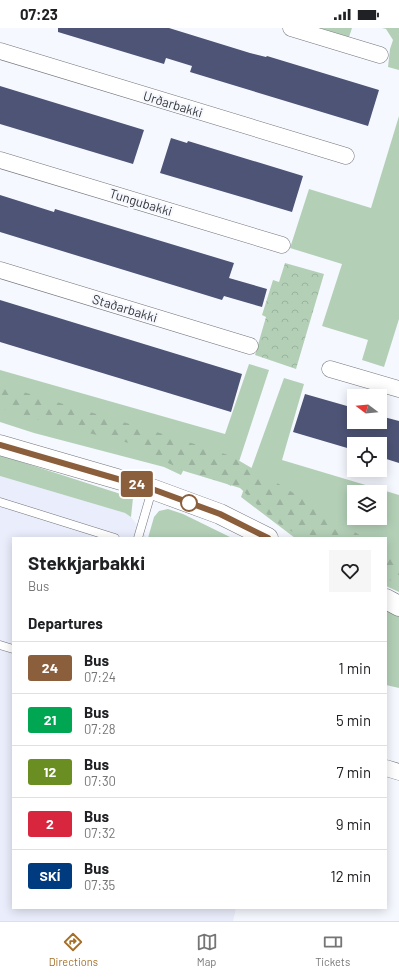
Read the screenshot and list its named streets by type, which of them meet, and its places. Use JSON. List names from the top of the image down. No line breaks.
{"streets":{"street":["Urðarbakki","Tungubakki","Staðarbakki"]},"lines":["bus line 24"],"north":"left","page":{"status":"07:23","on_map":"24","heading":[["Stekkjarbakki","Bus"],"Departures"],"list":[{"mark":"24","name":"Bus","note":"07:24","value":"1 min"},{"mark":"21","name":"Bus","note":"07:28","value":"5 min"},{"mark":"12","name":"Bus","note":"07:30","value":"7 min"},{"mark":"2","name":"Bus","note":"07:32","value":"9 min"},{"mark":"SKÍ","name":"Bus","note":"07:35","value":"12 min"}],"tabs":["Directions","Map","Tickets"]}}
